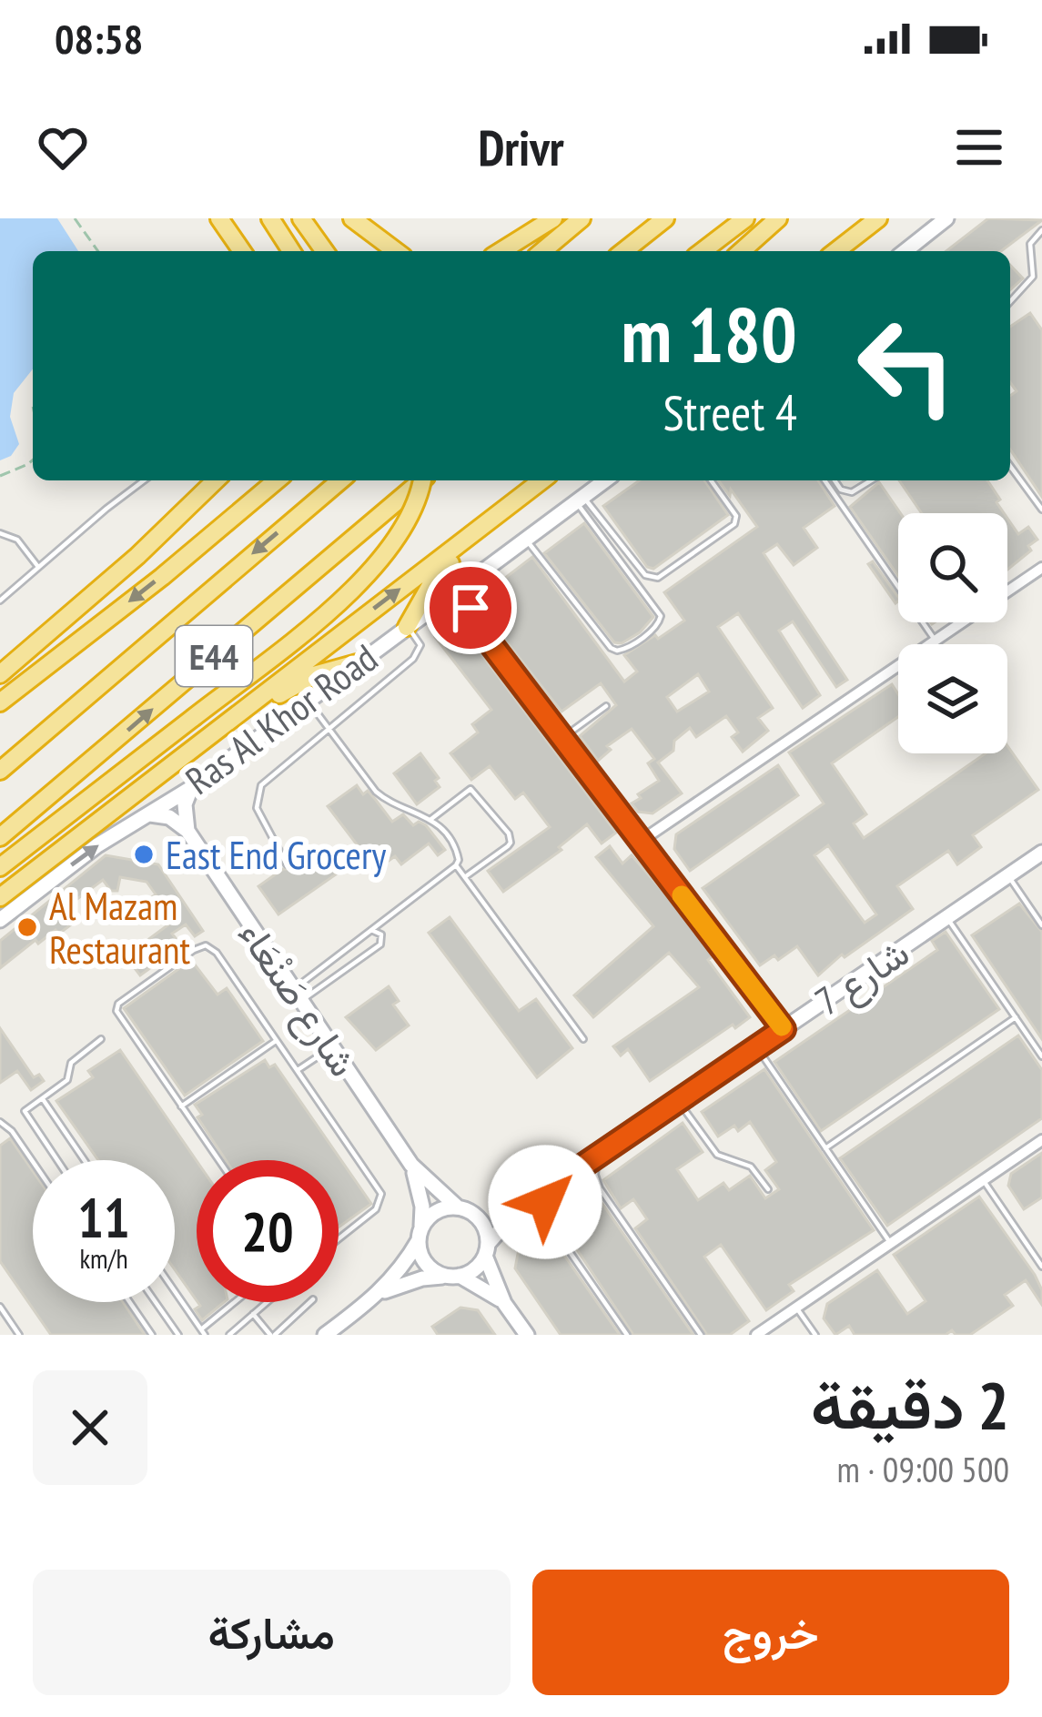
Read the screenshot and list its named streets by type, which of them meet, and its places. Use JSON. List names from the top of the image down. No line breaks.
{"streets":{"highway":["E44"],"street":["Ras Al Khor Road","شارع 7","شارع صَنْعَاء"]},"crossings":[["شارع 7","شارع صَنْعَاء"]],"places":["East End Grocery","Al Mazam Restaurant"],"page":{"status":"08:58","header":"Drivr","turn":["180 m","4 Street"],"speed":"11 km/h","limit":"20","heading":["2 دقيقة","500 m · 09:00"],"buttons":["خروج","مشاركة"]}}
